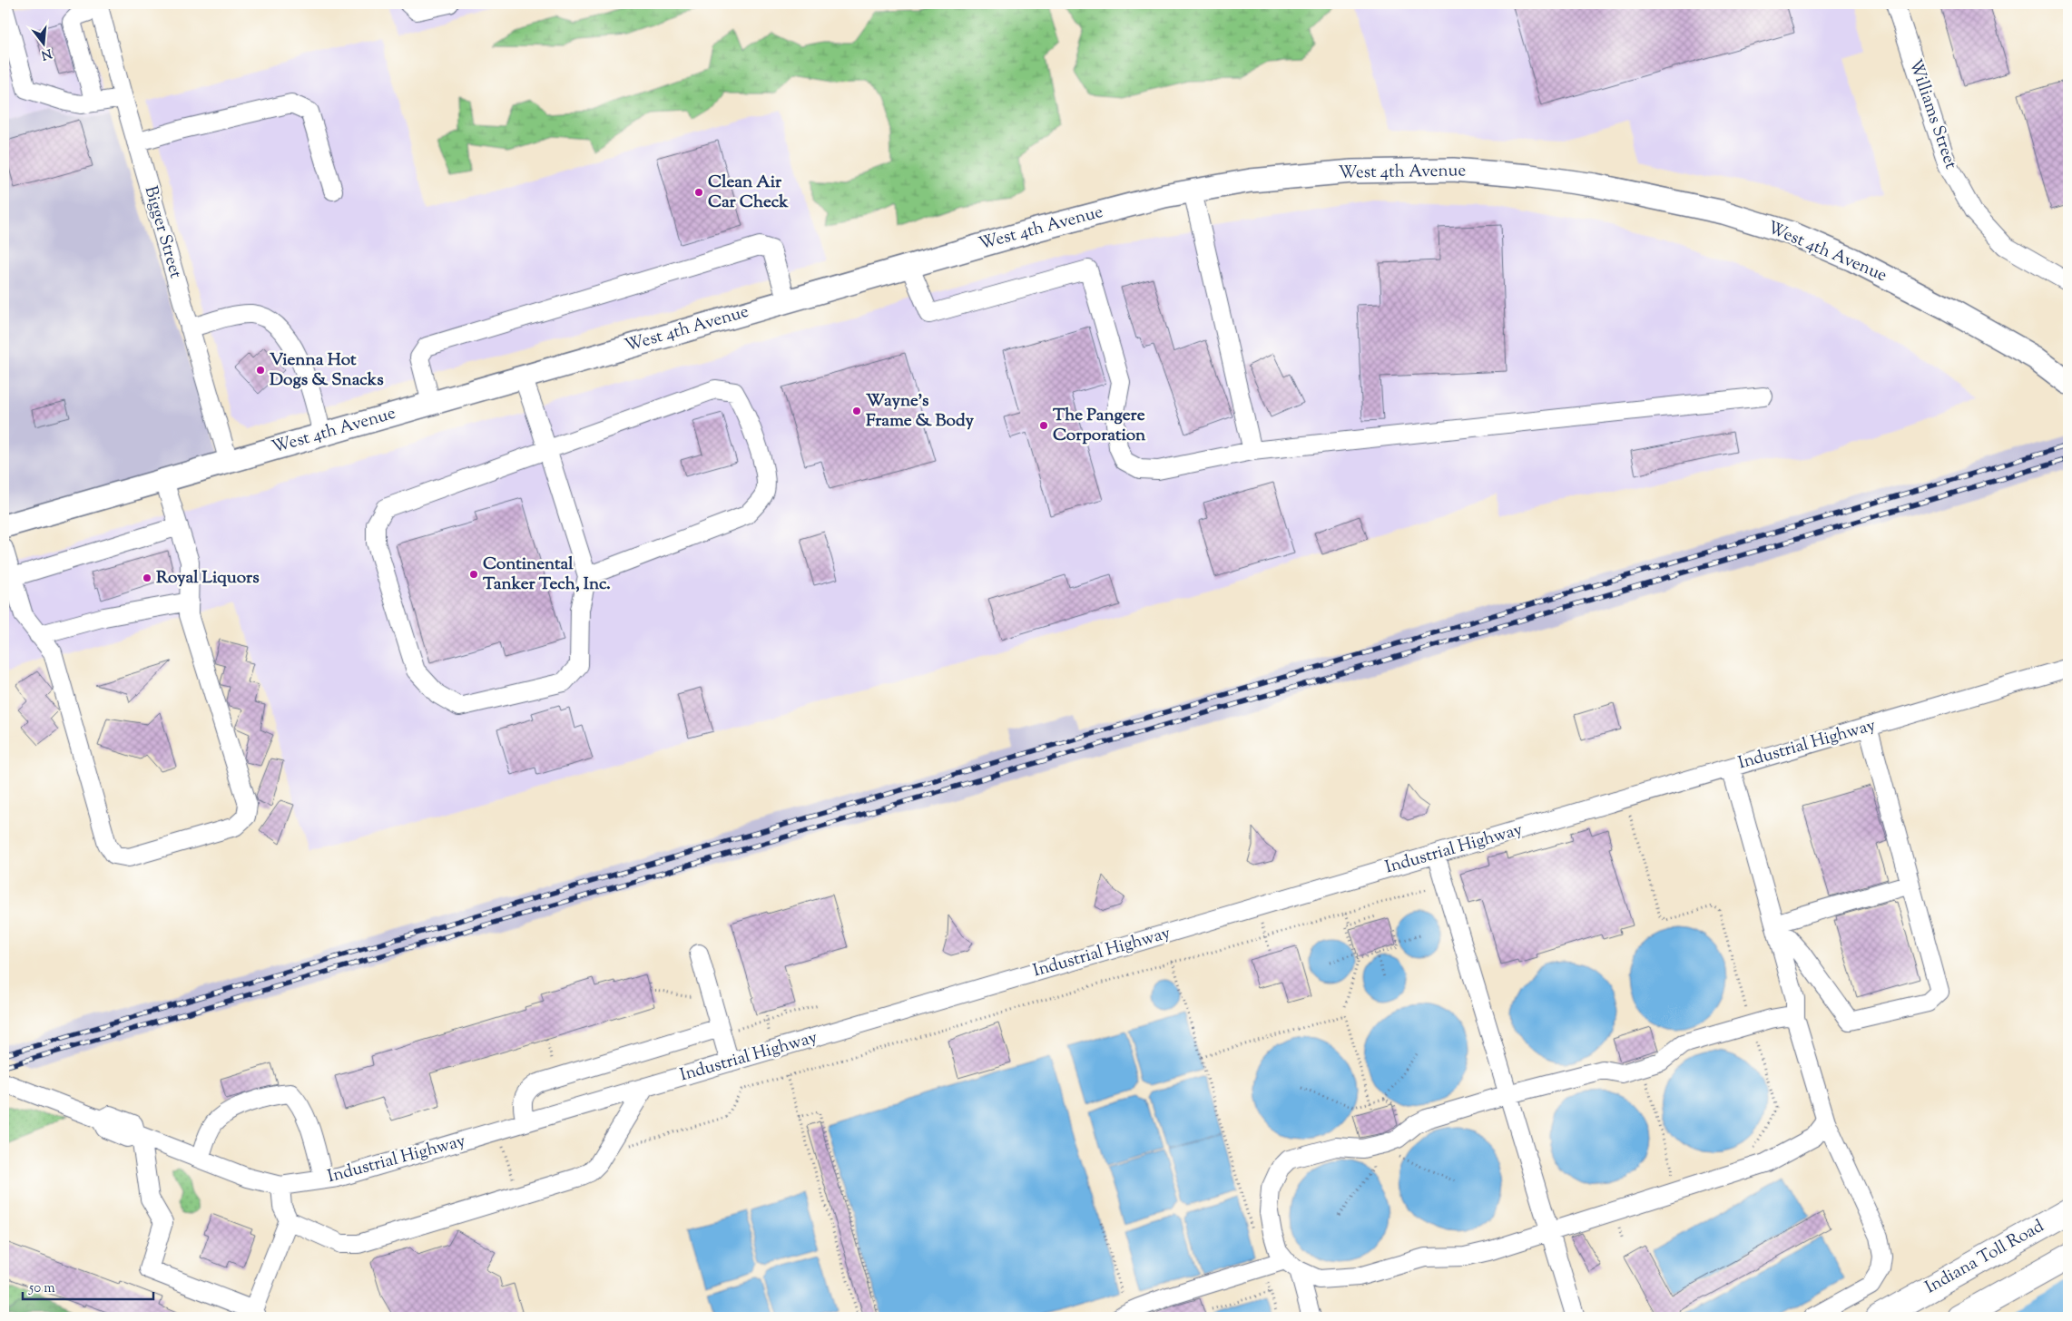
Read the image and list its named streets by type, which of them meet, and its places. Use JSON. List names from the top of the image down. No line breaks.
{"streets":{"highway":["Indiana Toll Road"],"main road":["West 4th Avenue"],"street":["Williams Street","Bigger Street","Industrial Highway"]},"crossings":[["West 4th Avenue","Bigger Street"]],"places":["Clean Air Car Check","Vienna Hot Dogs & Snacks","Wayne’s Frame & Body","The Pangere Corporation","Continental Tanker Tech, Inc.","Royal Liquors"],"scale_bar":"50 m","north":"bottom"}
